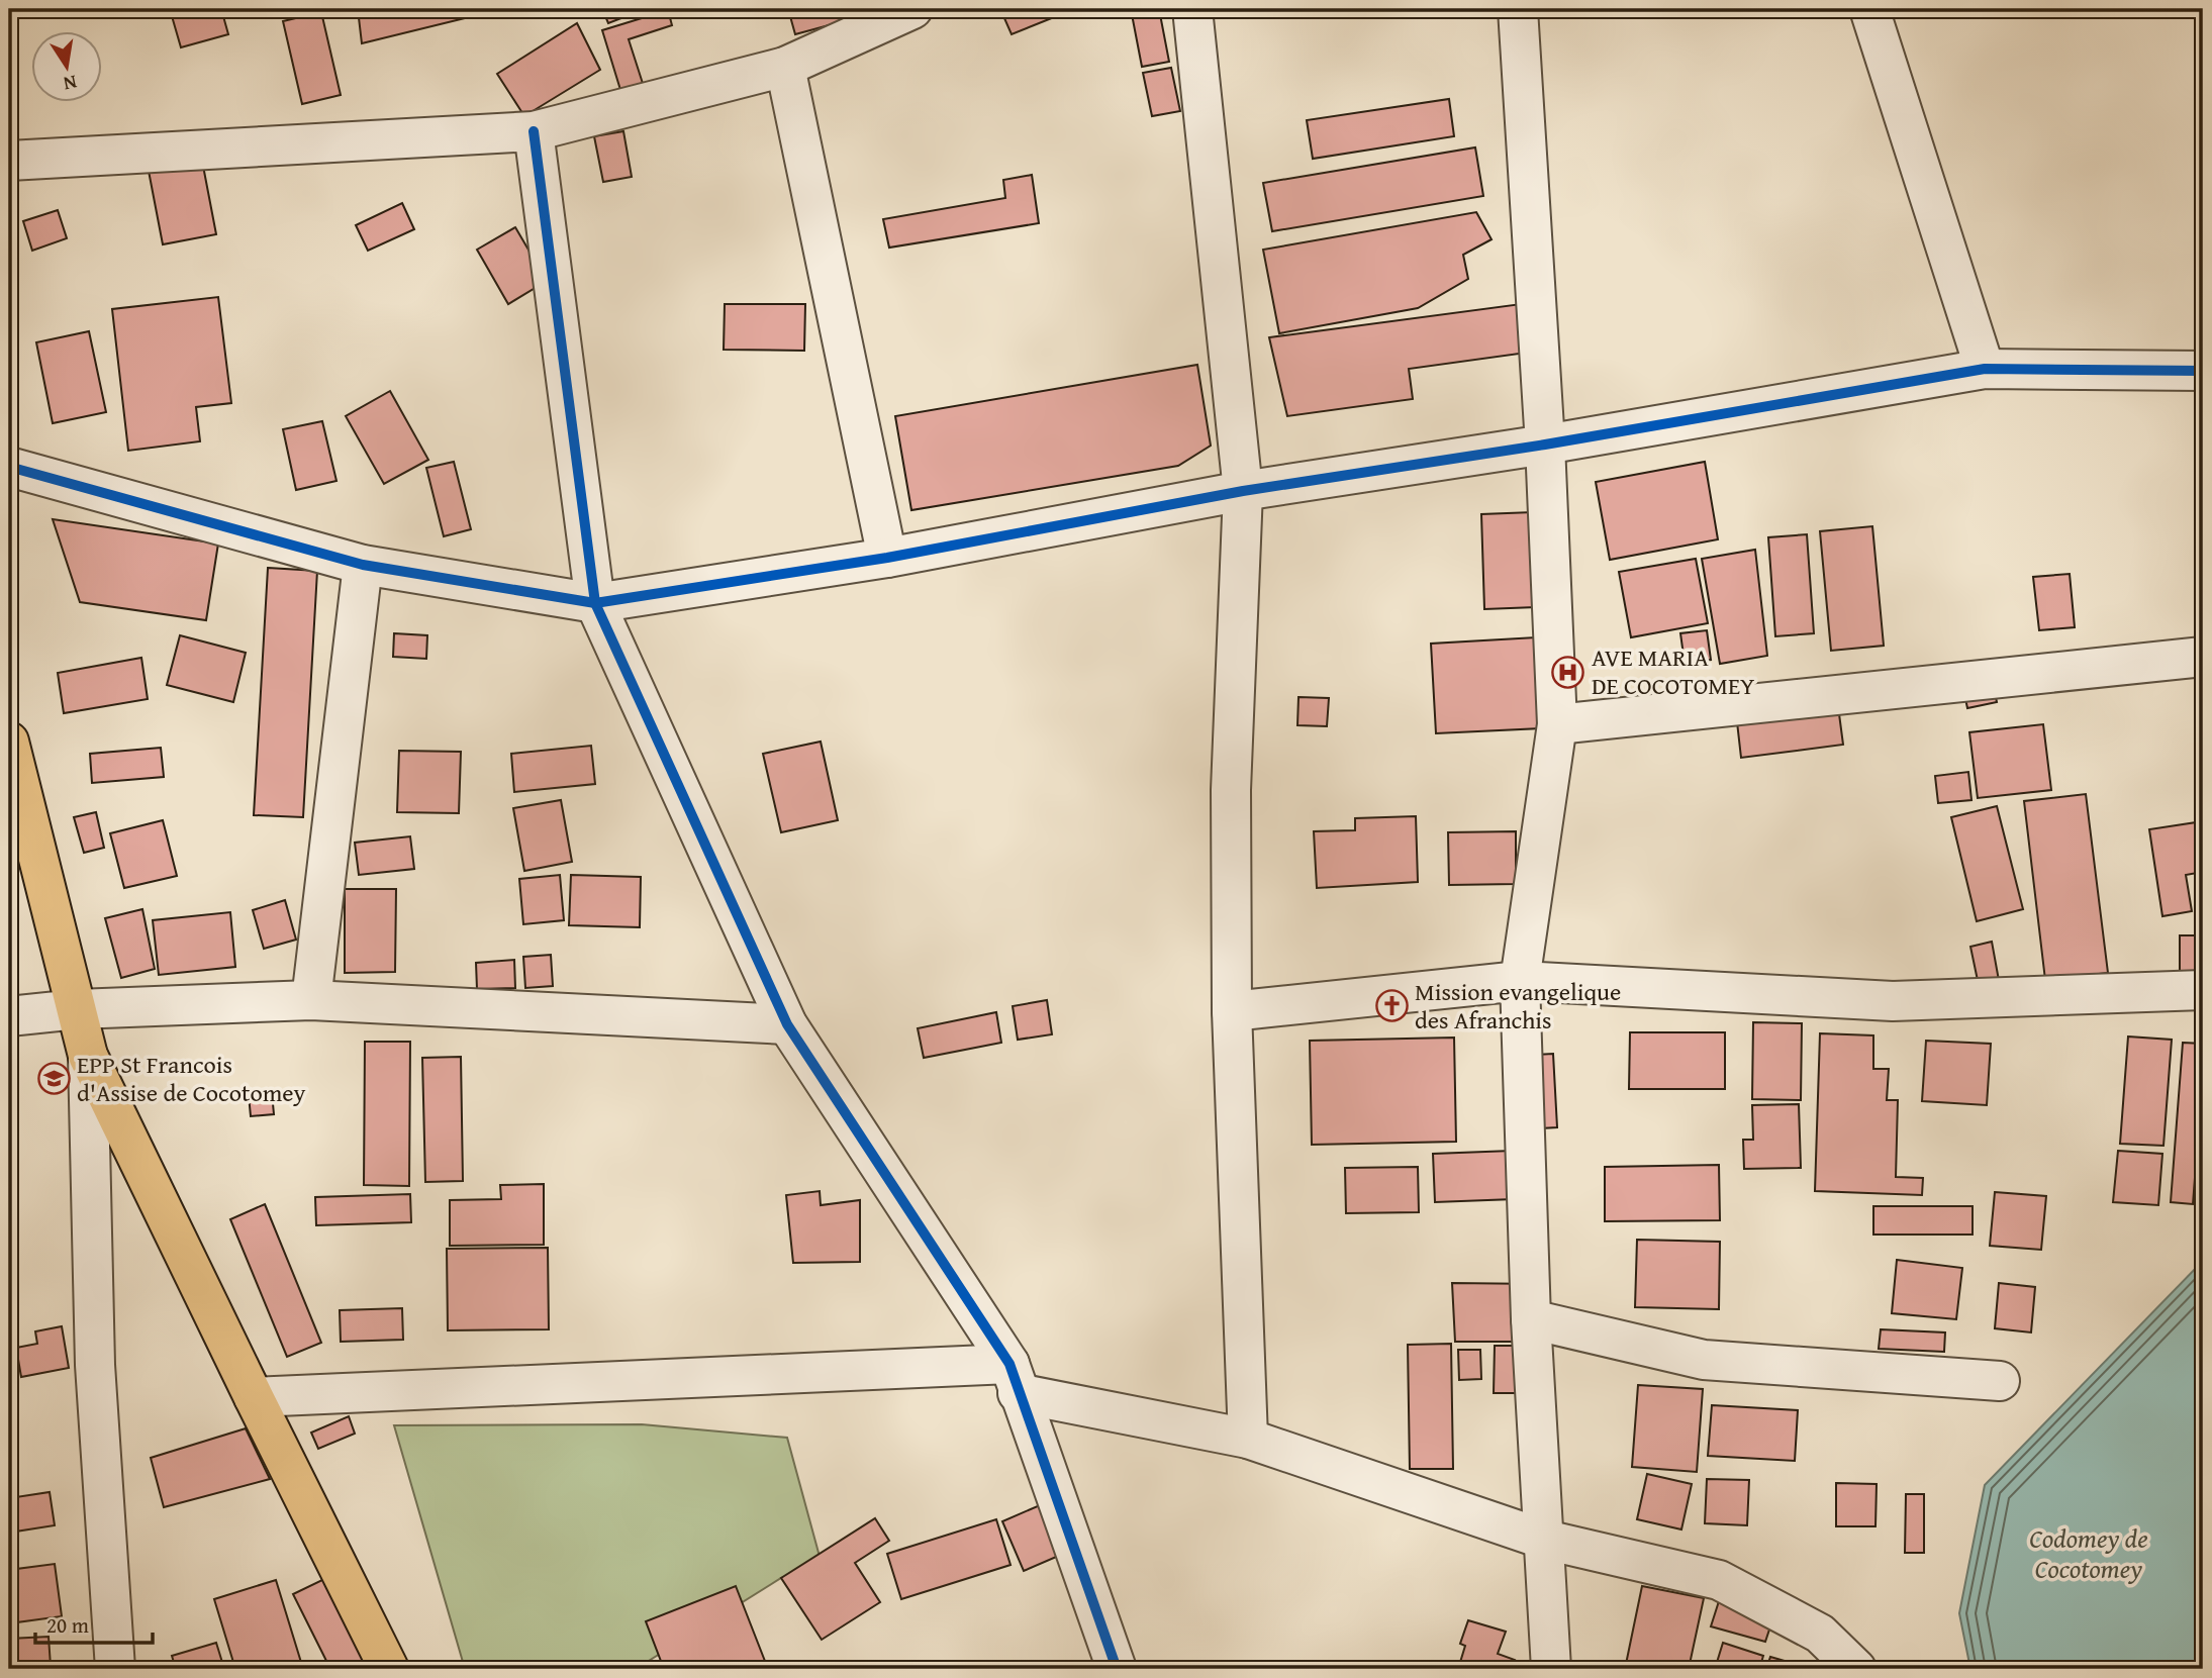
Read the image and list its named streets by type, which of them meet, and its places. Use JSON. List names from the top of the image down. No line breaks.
{"water":["Codomey de Cocotomey"],"places":{"hospital":["AVE MARIA DE COCOTOMEY"],"church":["Mission evangelique des Afranchis"],"school or university":["EPP St Francois d'Assise de Cocotomey"]},"scale_bar":"20 m","north":"bottom"}
